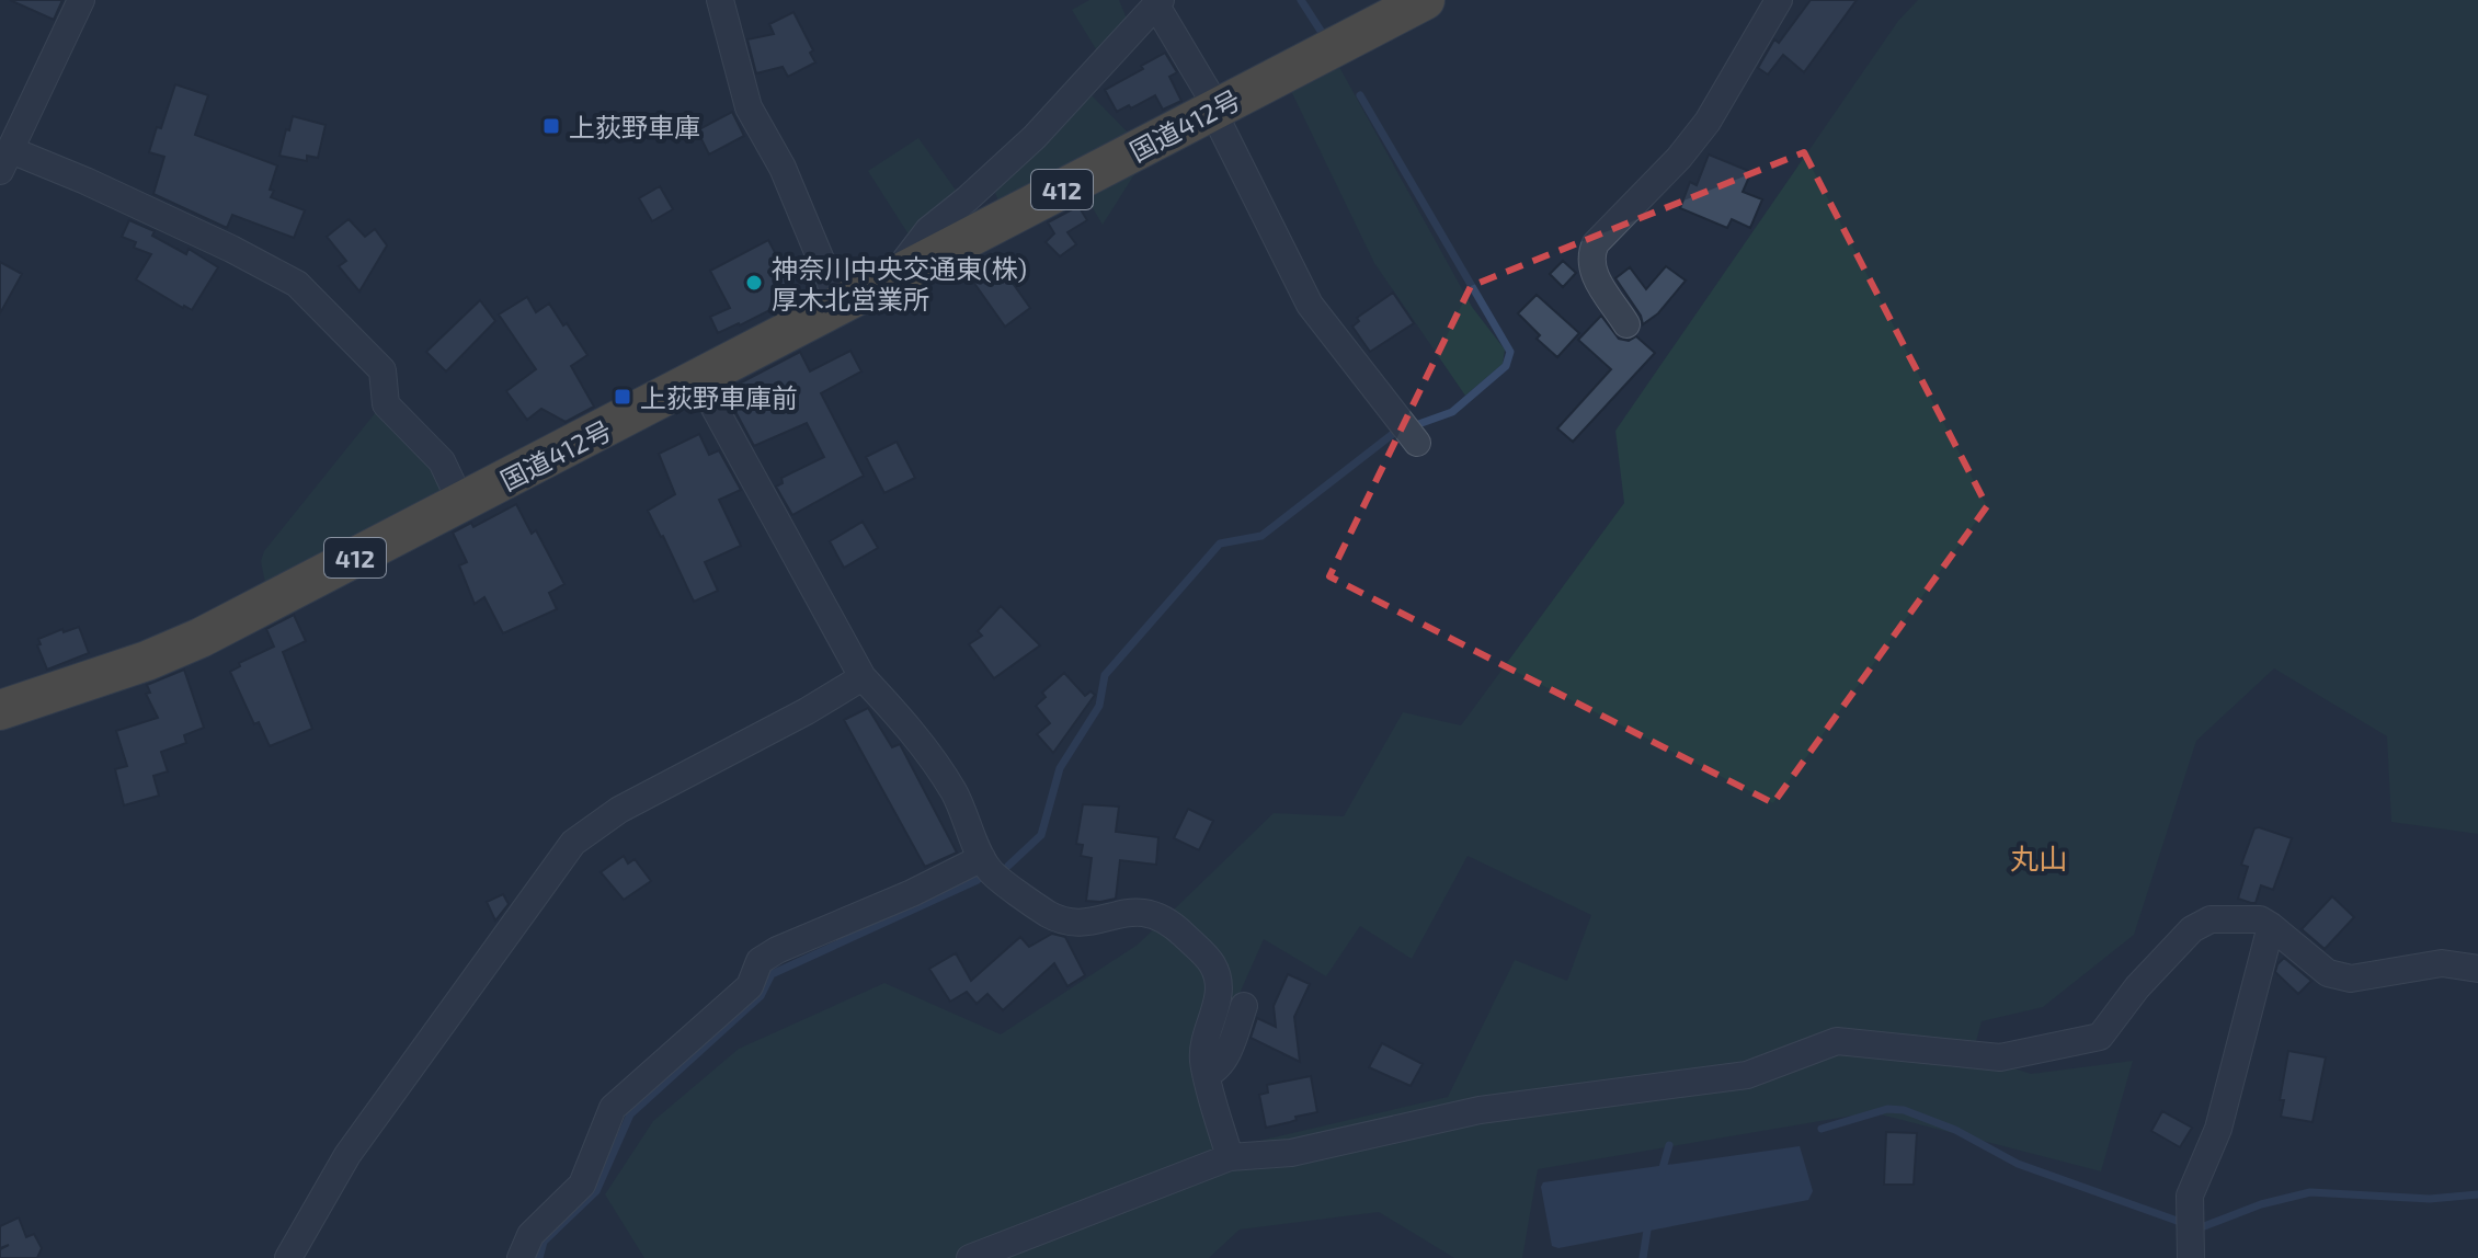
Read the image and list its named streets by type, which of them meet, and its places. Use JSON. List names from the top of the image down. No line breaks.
{"streets":{"highway":["国道412号","412"]},"districts":["丸山"],"places":{"transit":["上荻野車庫","上荻野車庫前"],"other":["神奈川中央交通東(株) 厚木北営業所"]}}
